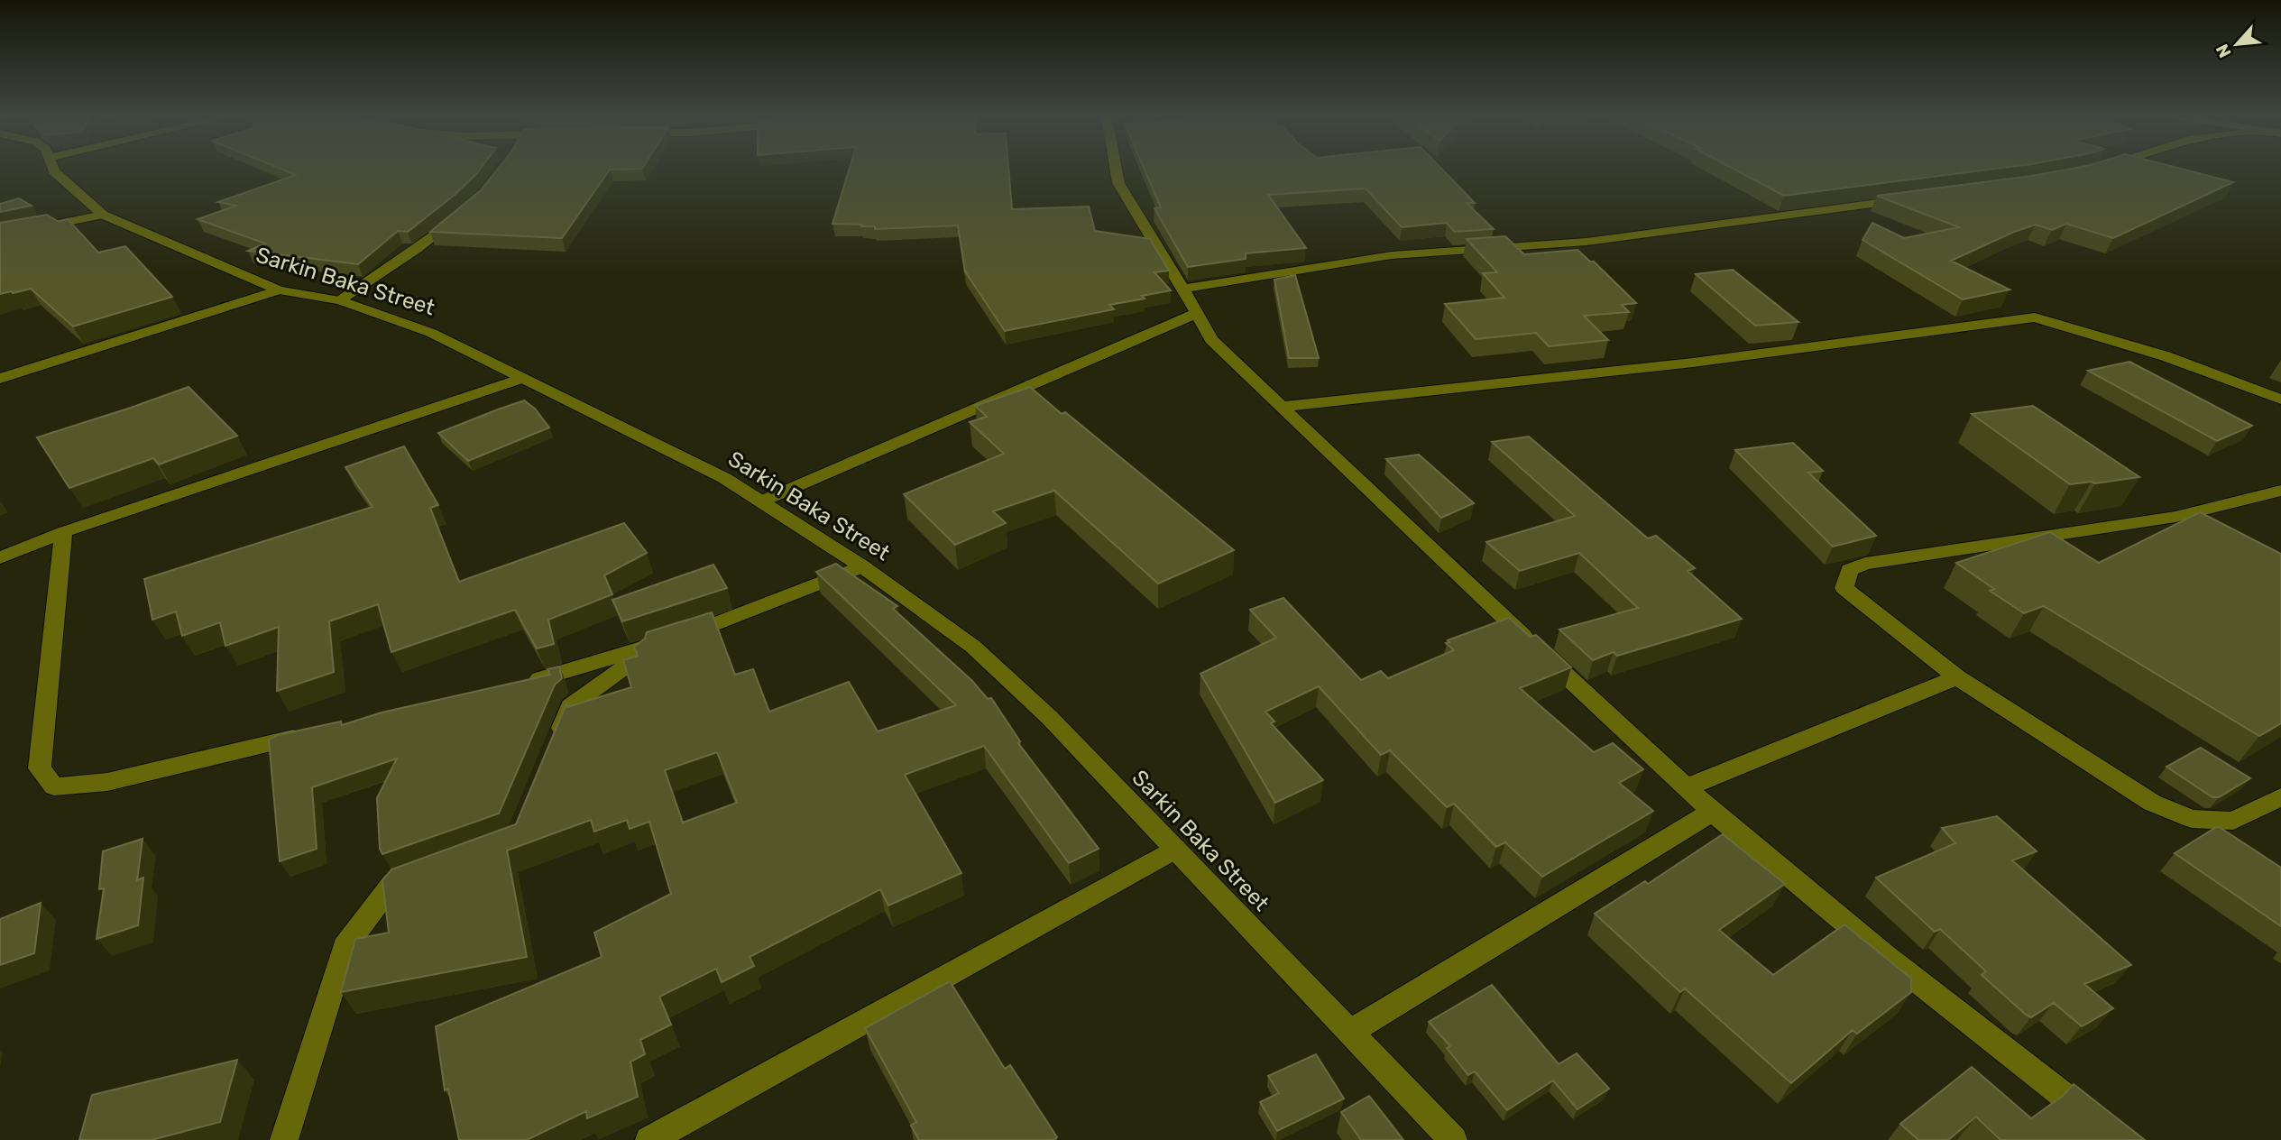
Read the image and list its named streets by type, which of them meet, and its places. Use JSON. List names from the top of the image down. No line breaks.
{"streets":{"street":["Sarkin Baka Street"]},"north":"bottom left"}
